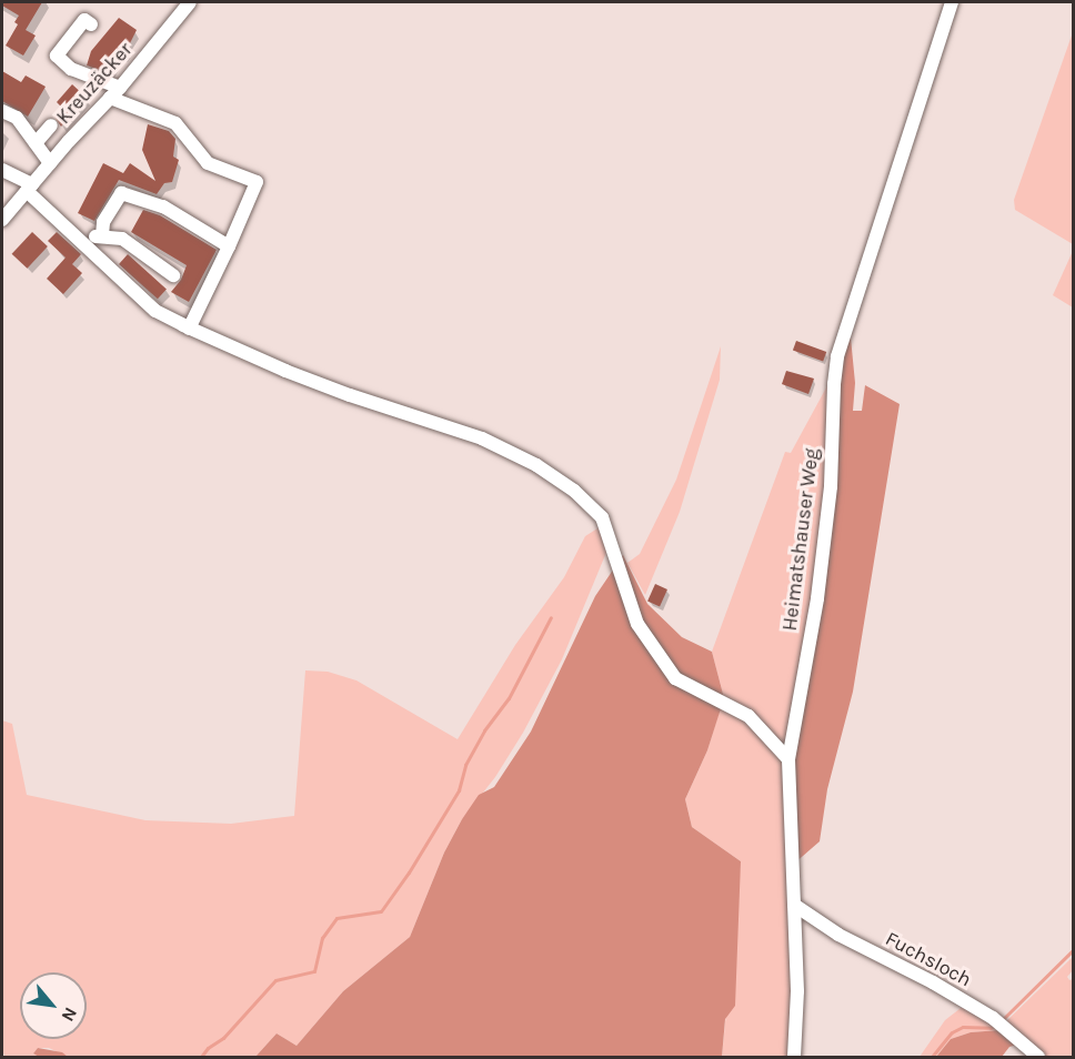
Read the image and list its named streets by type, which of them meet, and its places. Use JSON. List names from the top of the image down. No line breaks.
{"streets":{"street":["Kreuzäcker","Heimatshauser Weg","Fuchsloch"]},"crossings":[["Heimatshauser Weg","Fuchsloch"]],"north":"bottom right"}
